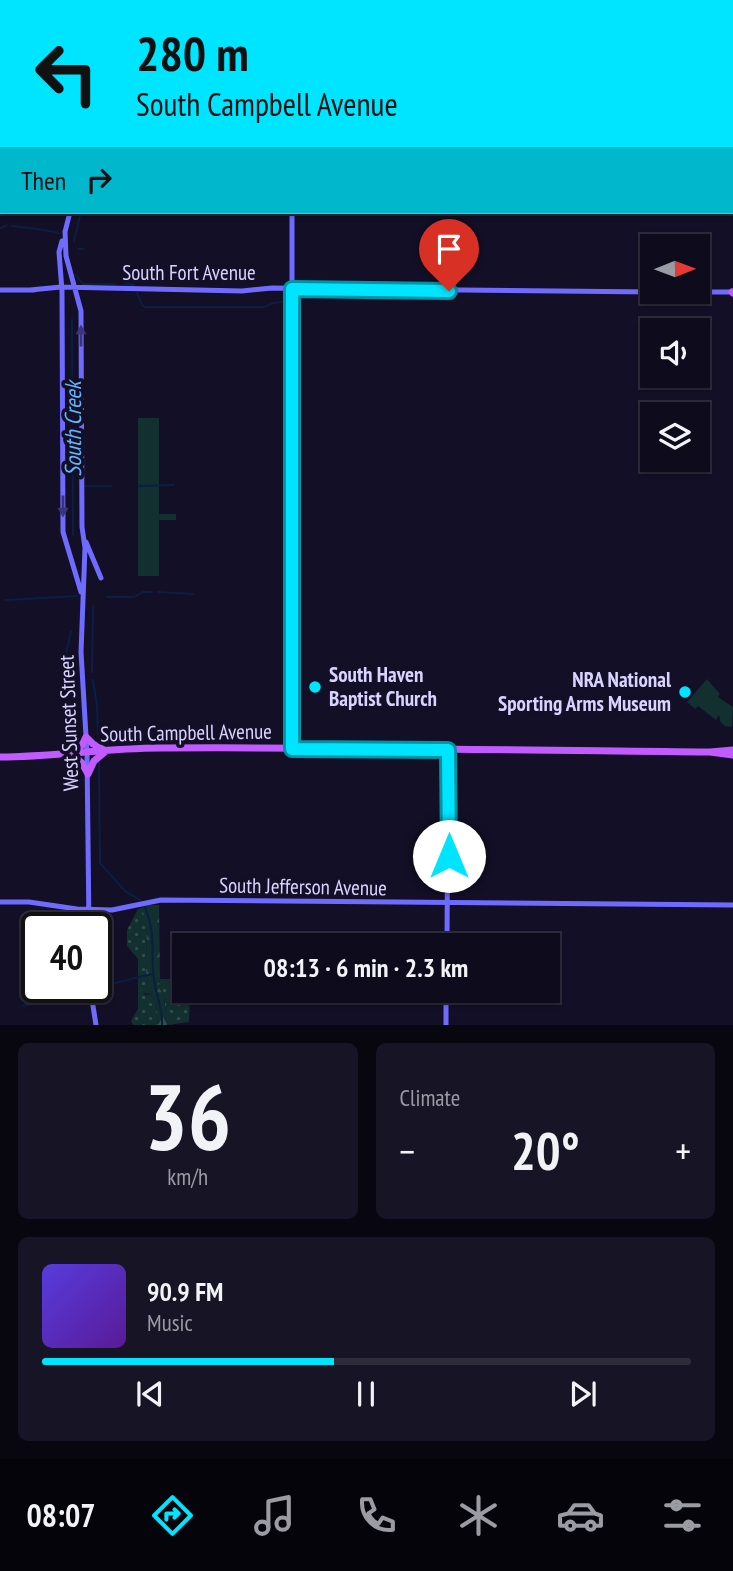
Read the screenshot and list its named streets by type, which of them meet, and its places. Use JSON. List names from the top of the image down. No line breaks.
{"streets":{"main road":["South Campbell Avenue"],"street":["South Fort Avenue","West Sunset Street","South Jefferson Avenue"]},"crossings":[["South Fort Avenue","West Sunset Street"],["West Sunset Street","South Campbell Avenue"],["West Sunset Street","South Jefferson Avenue"]],"water":["South Creek"],"places":["South Haven Baptist Church","NRA National Sporting Arms Museum"],"north":"right","page":{"turn":["280 m","South Campbell Avenue"],"then":"Then","limit":"40","trip":"08:13 · 6 min · 2.3 km","tile":[["36","km/h"],"Climate"],"heat":["−","20°","+"],"song":["90.9 FM","Music"],"tabs":"08:07"}}
